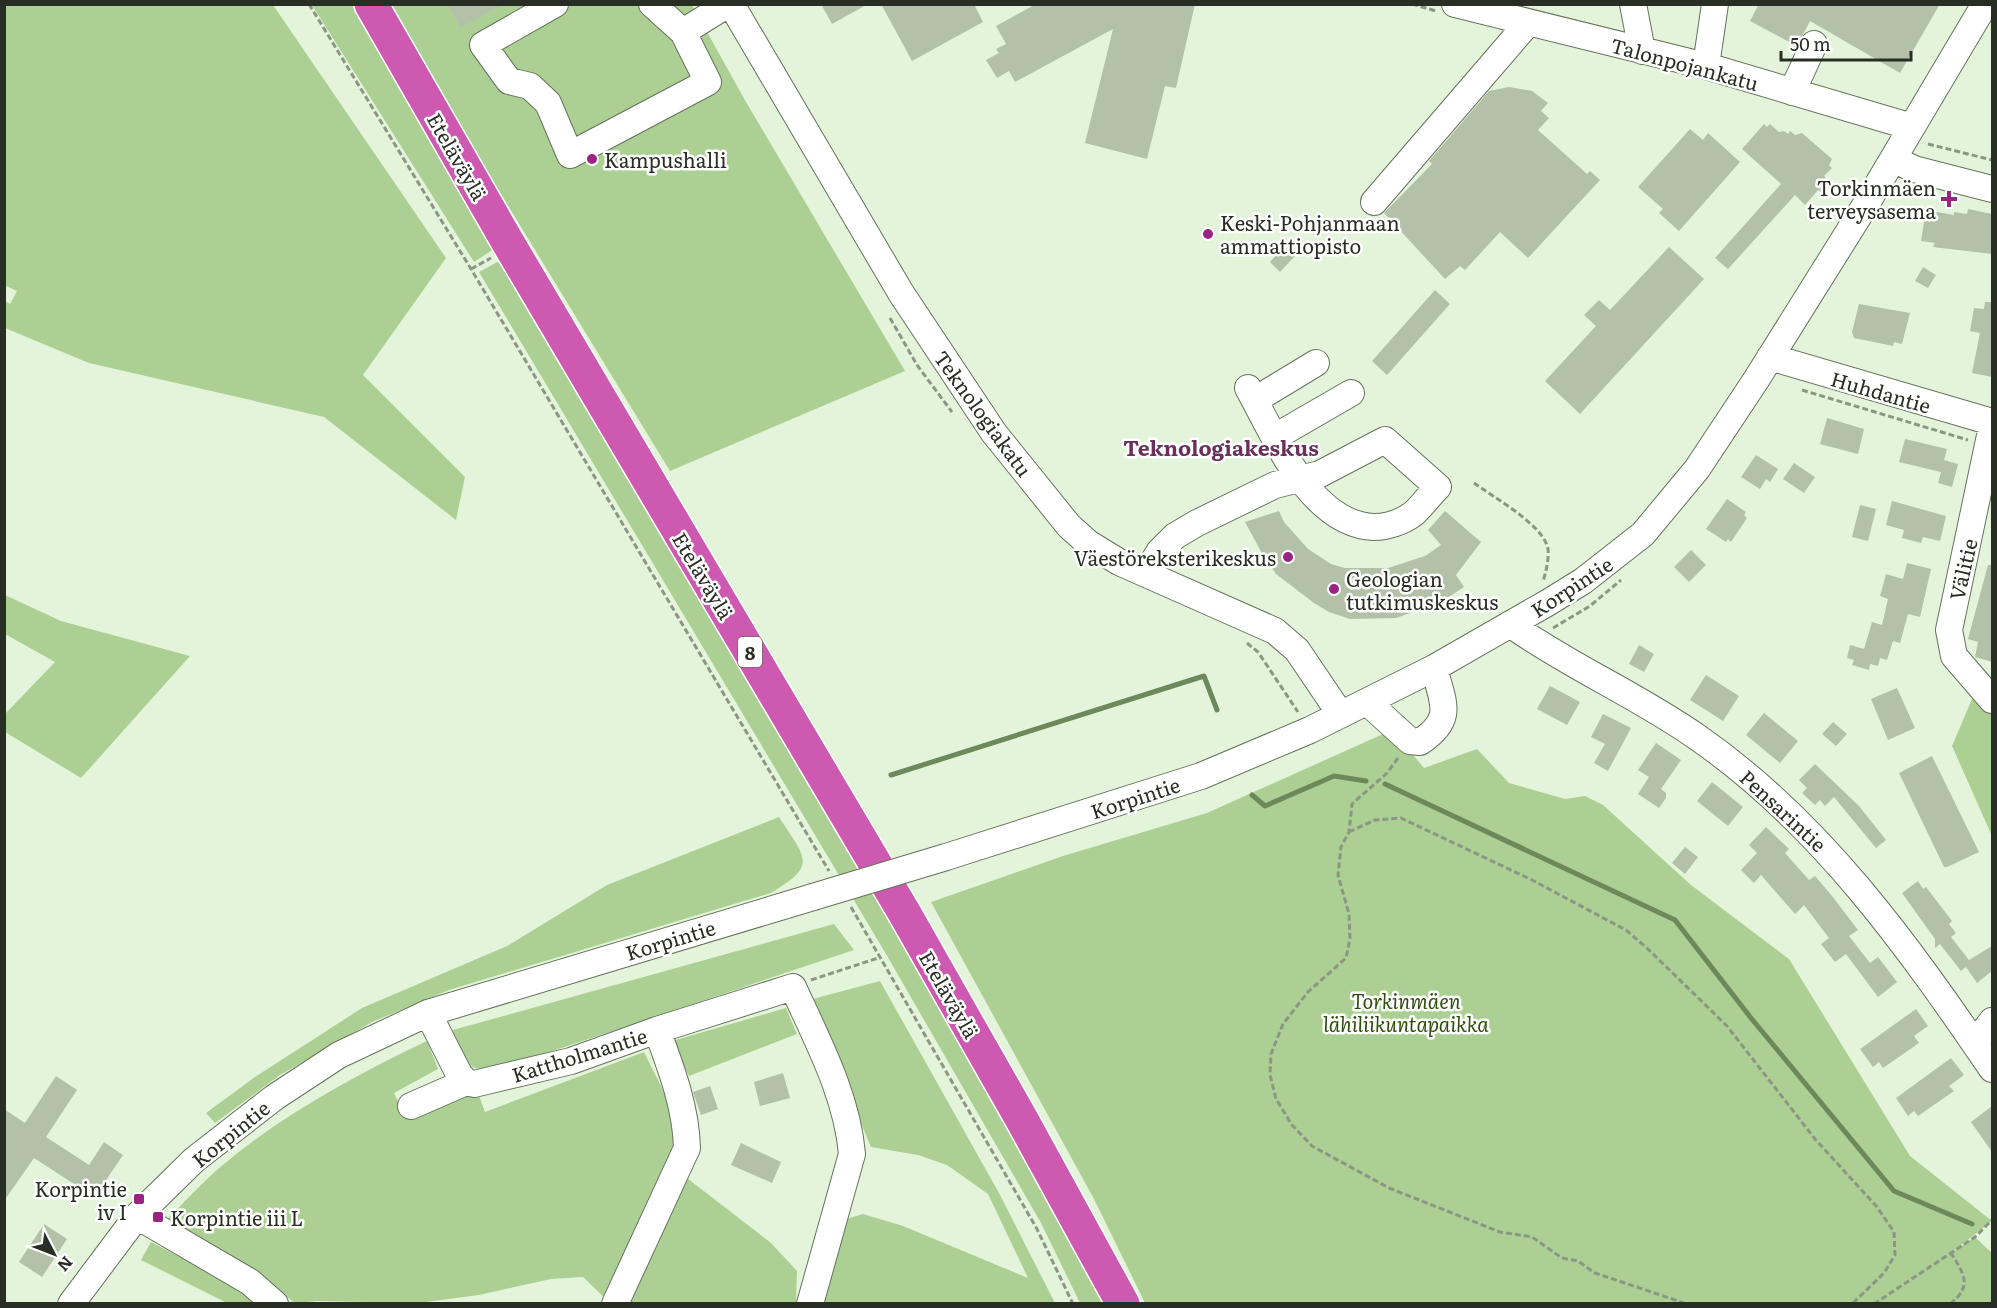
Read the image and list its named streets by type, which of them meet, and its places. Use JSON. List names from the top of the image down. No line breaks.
{"streets":{"highway":["Eteläväylä","8"],"street":["Talonpojankatu","Huhdantie","Teknologiakatu","Välitie","Korpintie","Pensarintie","Kattholmantie"]},"crossings":[["Talonpojankatu","Korpintie"],["Huhdantie","Välitie"],["Huhdantie","Korpintie"],["Teknologiakatu","Korpintie"],["Korpintie","Pensarintie"]],"districts":["Teknologiakeskus"],"parks":["Torkinmäen lähiliikuntapaikka"],"places":{"other":["Kampushalli","Keski-Pohjanmaan ammattiopisto","Väestöreksterikeskus","Geologian tutkimuskeskus"],"health":["Torkinmäen terveysasema"],"transit":["Korpintie iv I","Korpintie iii L"]},"scale_bar":"50 m","north":"bottom right"}
